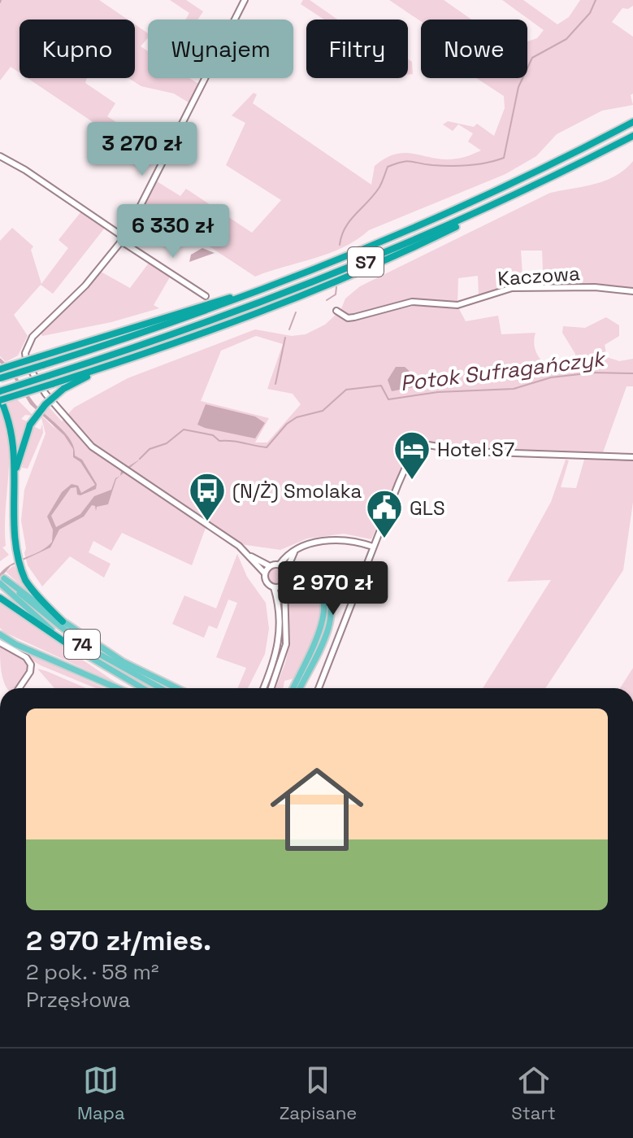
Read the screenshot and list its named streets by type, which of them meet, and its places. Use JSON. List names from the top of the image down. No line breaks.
{"streets":{"highway":["S7"],"main road":["74"],"street":["Kaczowa"]},"water":["Potok Sufragańczyk"],"places":{"hotel":["Hotel S7"],"bus stop":["(N/Ż) Smolaka"],"public building":["GLS"]},"page":{"chip":["Kupno","Wynajem","Filtry","Nowe"],"price":["3 270 zł","6 330 zł","2 970 zł"],"list":[{"name":"2 970 zł/mies.","note":"2 pok. · 58 m² · Przęsłowa"}],"tabs":["Mapa","Zapisane","Start"]}}
